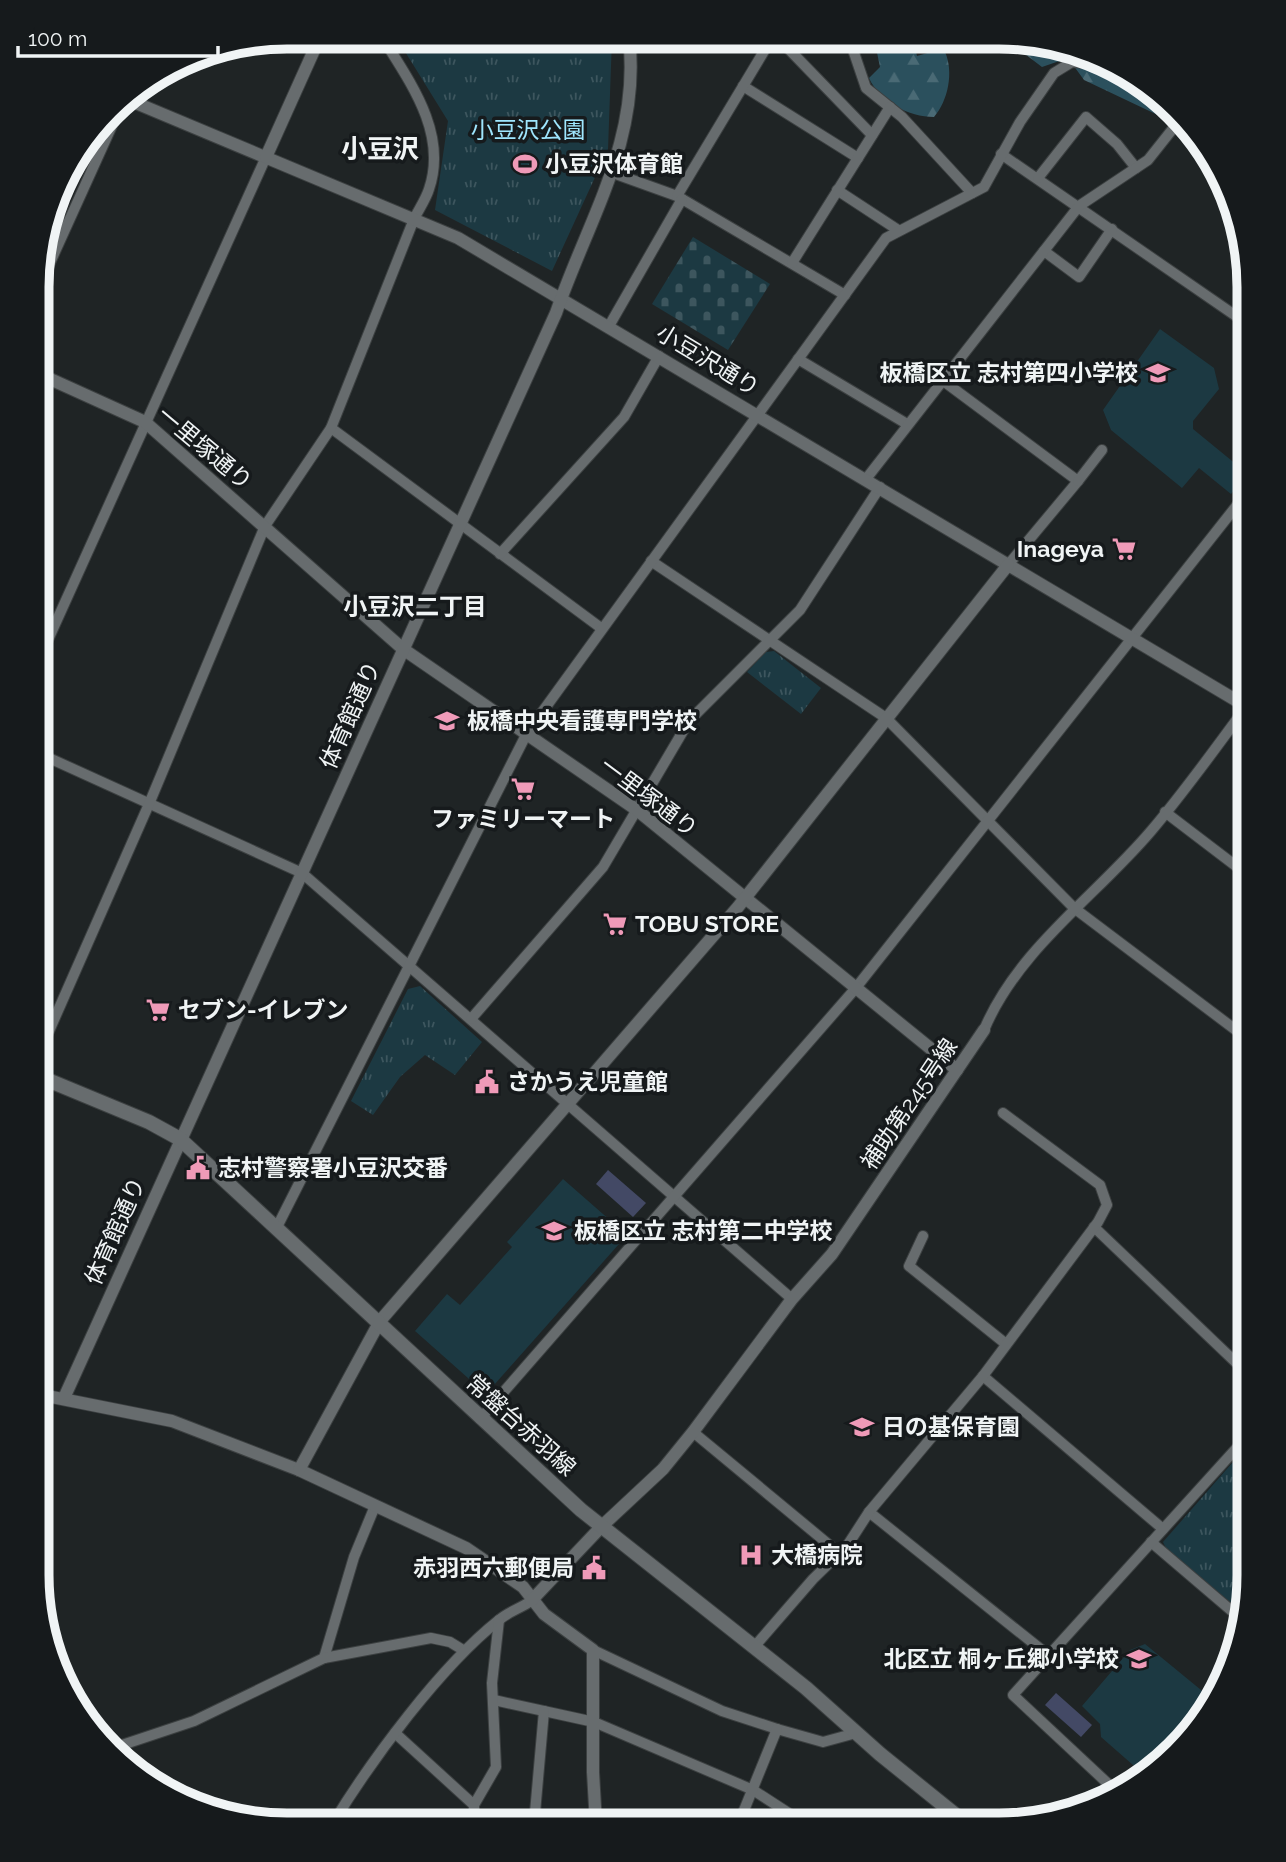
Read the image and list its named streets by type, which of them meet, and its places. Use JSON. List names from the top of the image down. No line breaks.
{"streets":{"main road":["常盤台赤羽線"],"street":["小豆沢通り","一里塚通り","体育館通り","補助第245号線"]},"crossings":[["小豆沢通り","体育館通り"],["一里塚通り","体育館通り"],["一里塚通り","補助第245号線"],["体育館通り","常盤台赤羽線"],["補助第245号線","常盤台赤羽線"]],"districts":["小豆沢","小豆沢二丁目"],"parks":["小豆沢公園"],"places":{"sports":["小豆沢体育館"],"school or university":["板橋区立 志村第四小学校","板橋中央看護専門学校","板橋区立 志村第二中学校","日の基保育園","北区立 桐ヶ丘郷小学校"],"supermarket":["Inageya","ファミリーマート","TOBU STORE","セブン-イレブン"],"public building":["さかうえ児童館","志村警察署小豆沢交番","赤羽西六郵便局"],"hospital":["大橋病院"]},"scale_bar":"100 m"}
